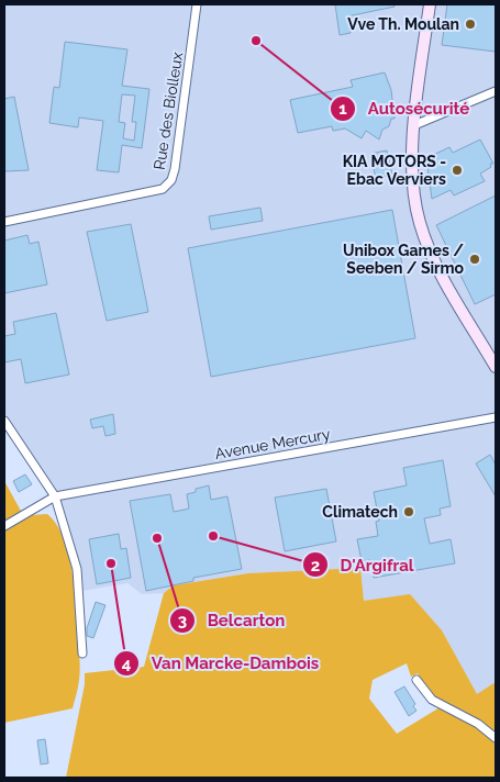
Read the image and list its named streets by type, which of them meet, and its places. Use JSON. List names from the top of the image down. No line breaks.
{"streets":{"street":["Rue des Biolleux","Avenue Mercury"]},"places":["Vve Th. Moulan","Autosécurité","KIA MOTORS - Ebac Verviers","Unibox Games / Seeben / Sirmo","Climatech","D'Argifral","Belcarton","Van Marcke-Dambois"]}
